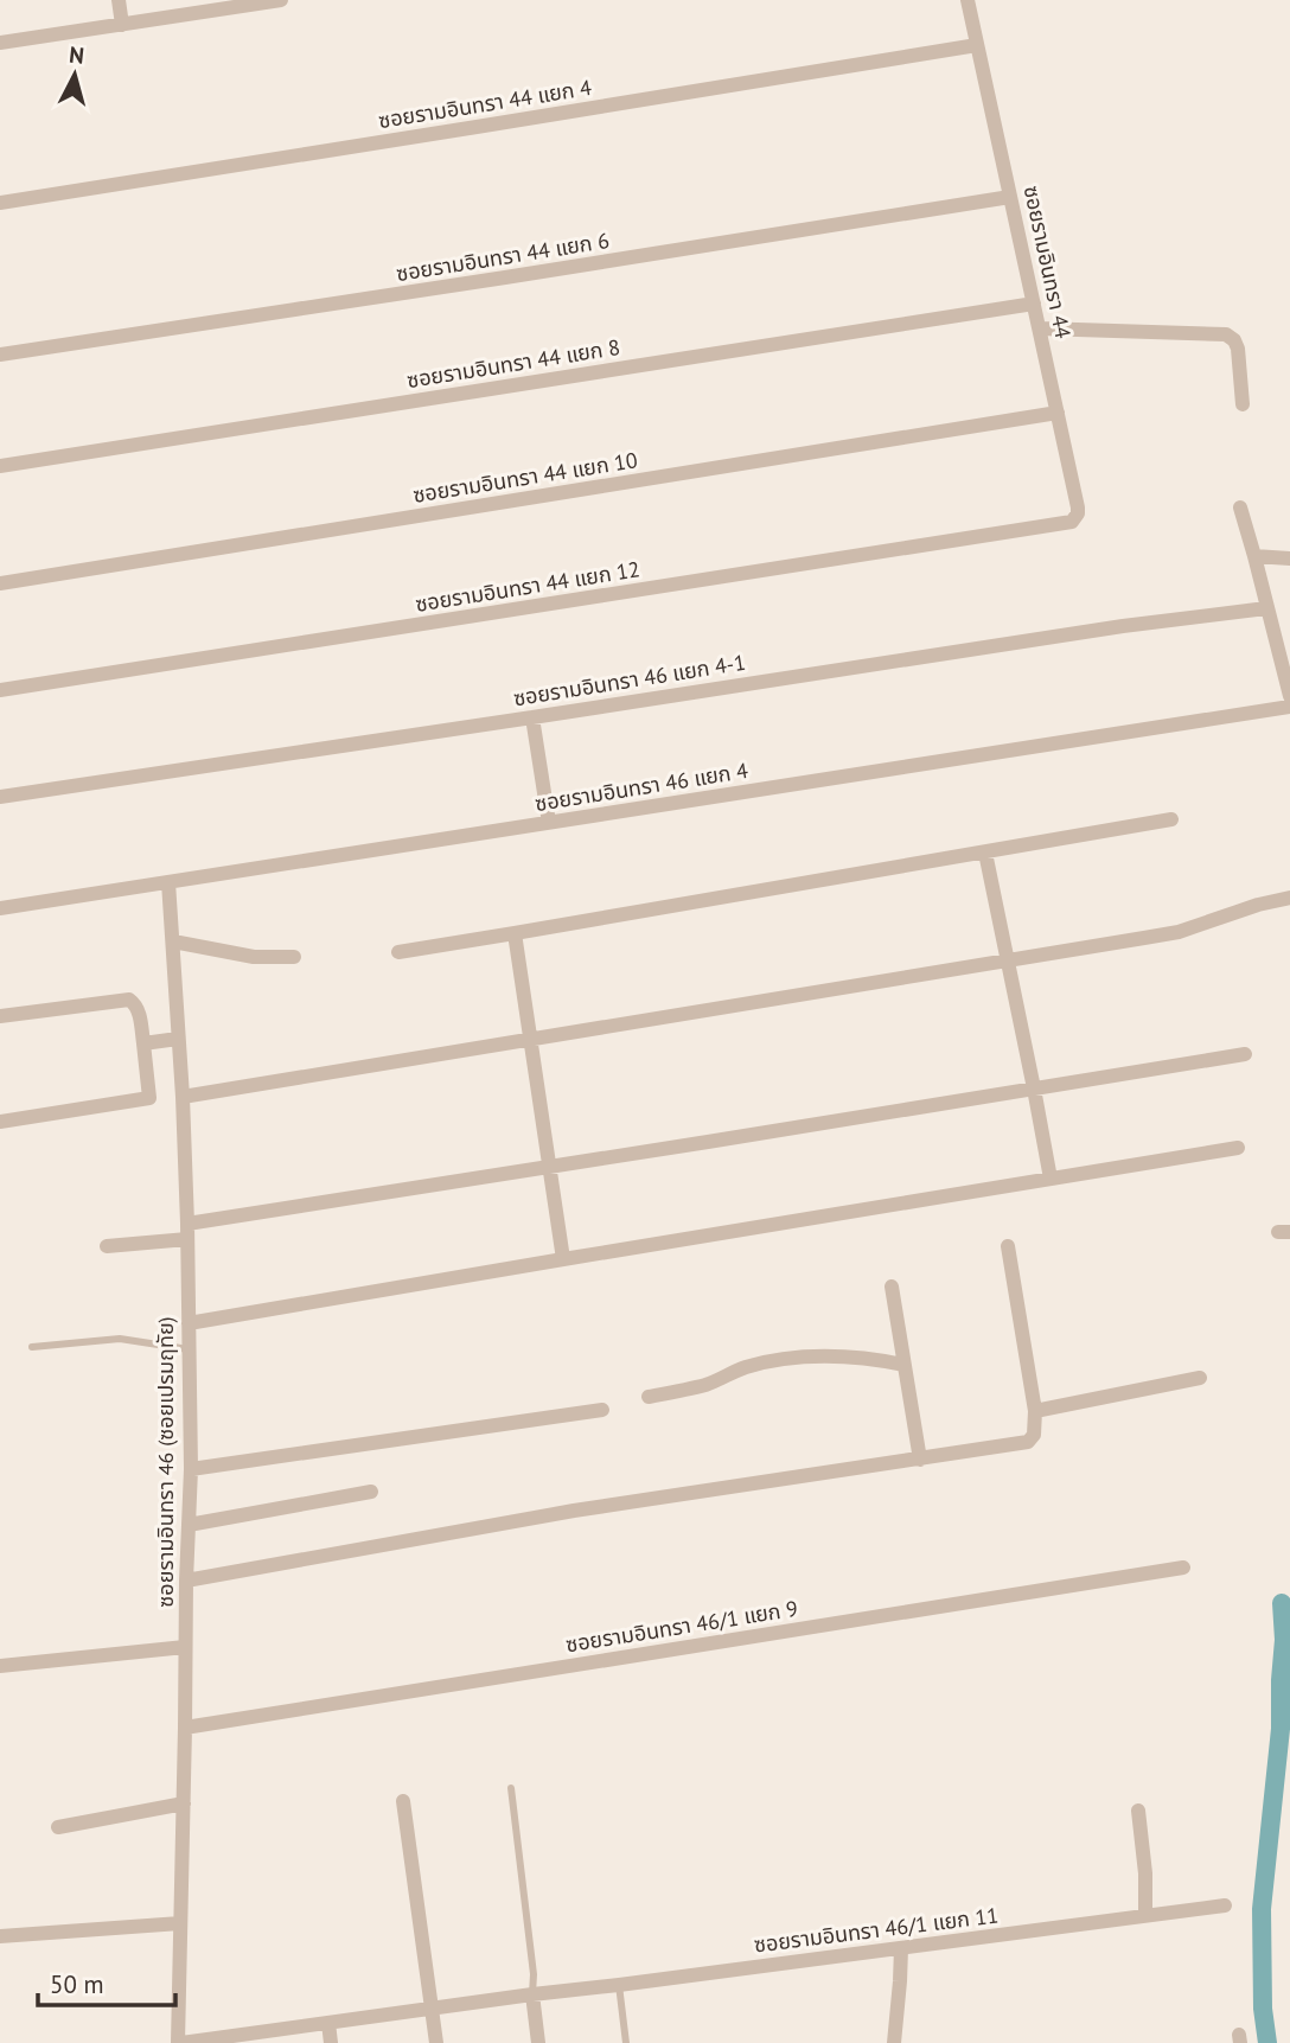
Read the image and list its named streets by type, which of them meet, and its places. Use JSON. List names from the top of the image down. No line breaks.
{"streets":{"street":["ซอยรามอินทรา 44 แยก 4","ซอยรามอินทรา 44 แยก 6","ซอยรามอินทรา 44","ซอยรามอินทรา 44 แยก 8","ซอยรามอินทรา 44 แยก 10","ซอยรามอินทรา 44 แยก 12","ซอยรามอินทรา 46 แยก 4-1","ซอยรามอินทรา 46 แยก 4","ซอยรามอินทรา 46 (ซอยเปรมฤทัย)","ซอยรามอินทรา 46/1 แยก 9","ซอยรามอินทรา 46/1 แยก 11"]},"crossings":[["ซอยรามอินทรา 44 แยก 4","ซอยรามอินทรา 44"],["ซอยรามอินทรา 44 แยก 6","ซอยรามอินทรา 44"],["ซอยรามอินทรา 44","ซอยรามอินทรา 44 แยก 8"],["ซอยรามอินทรา 44","ซอยรามอินทรา 44 แยก 10"],["ซอยรามอินทรา 44","ซอยรามอินทรา 44 แยก 12"],["ซอยรามอินทรา 46 แยก 4","ซอยรามอินทรา 46 (ซอยเปรมฤทัย)"],["ซอยรามอินทรา 46 (ซอยเปรมฤทัย)","ซอยรามอินทรา 46/1 แยก 9"],["ซอยรามอินทรา 46 (ซอยเปรมฤทัย)","ซอยรามอินทรา 46/1 แยก 11"]],"scale_bar":"50 m","north":"top"}
